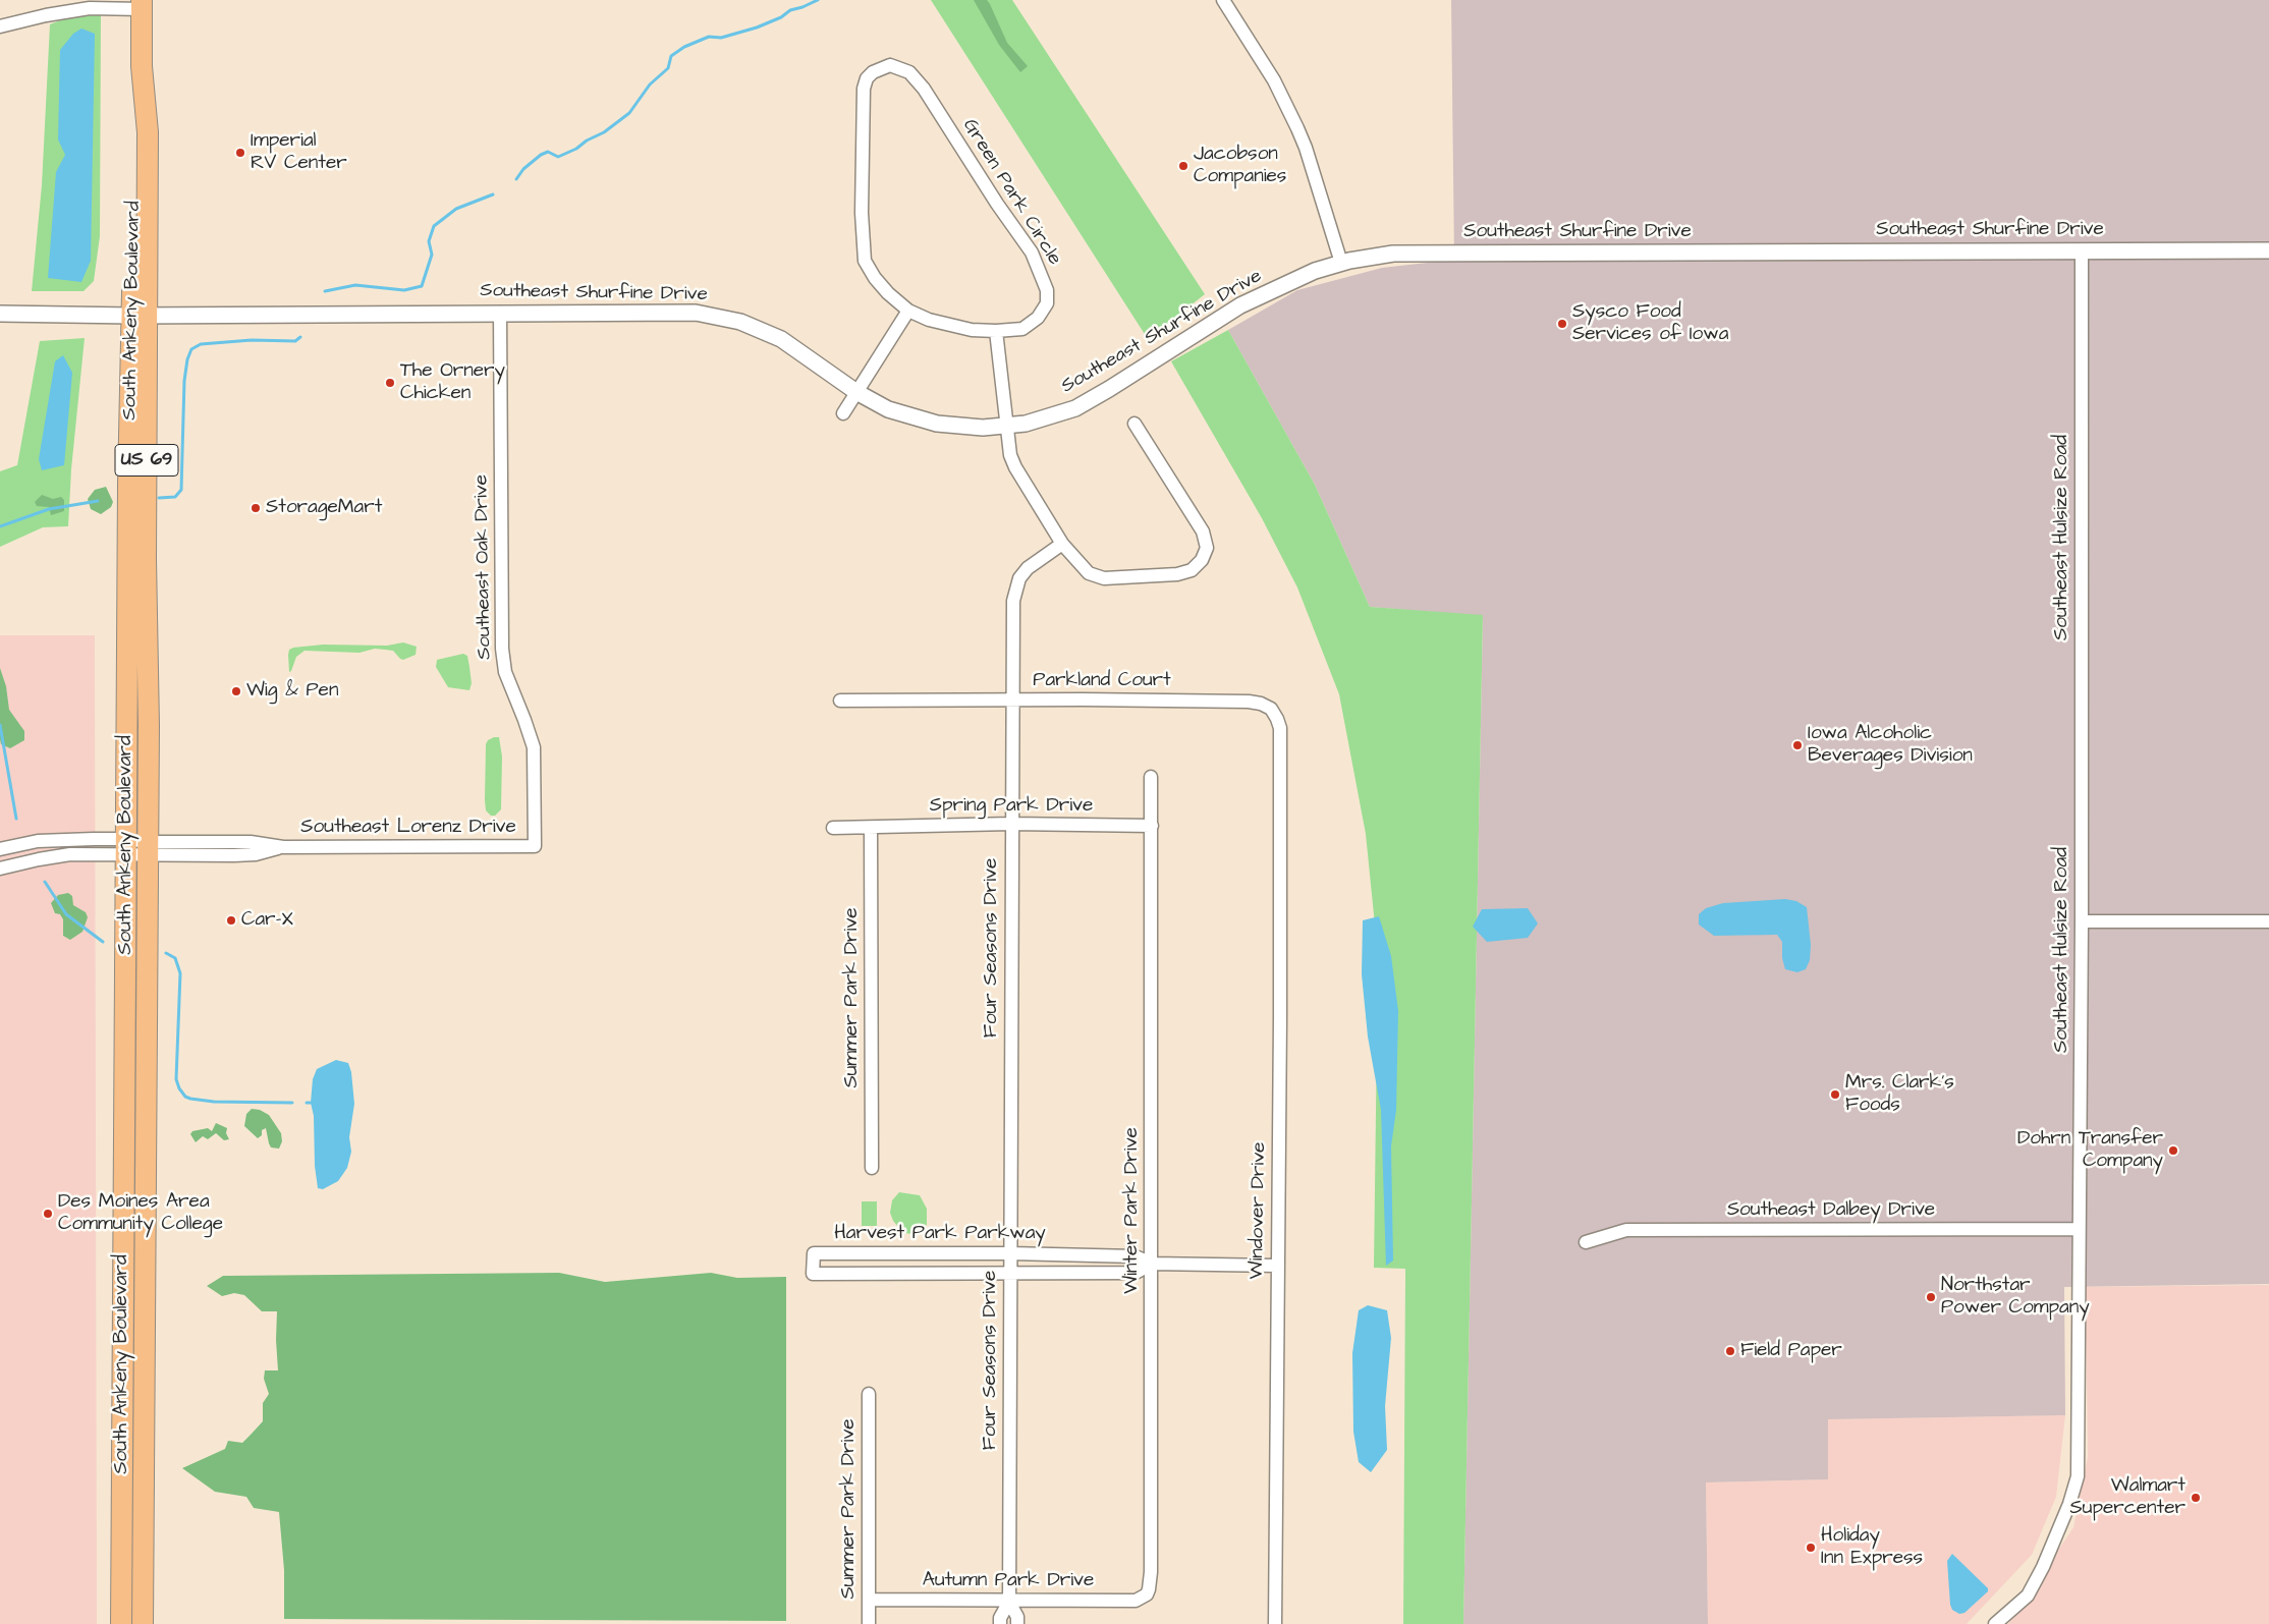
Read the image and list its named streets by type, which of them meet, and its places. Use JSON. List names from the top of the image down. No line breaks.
{"streets":{"main road":["South Ankeny Boulevard","US 69"],"street":["Green Park Circle","Southeast Shurfine Drive","Southeast Hulsize Road","Southeast Oak Drive","Parkland Court","Spring Park Drive","Southeast Lorenz Drive","Four Seasons Drive","Summer Park Drive","Winter Park Drive","Windover Drive","Southeast Dalbey Drive","Harvest Park Parkway","Autumn Park Drive"]},"crossings":[["Southeast Shurfine Drive","South Ankeny Boulevard"],["Southeast Shurfine Drive","Southeast Hulsize Road"],["Southeast Shurfine Drive","Southeast Oak Drive"],["South Ankeny Boulevard","Southeast Lorenz Drive"],["Southeast Hulsize Road","Southeast Dalbey Drive"],["Southeast Oak Drive","Southeast Lorenz Drive"],["Parkland Court","Four Seasons Drive"],["Parkland Court","Windover Drive"],["Spring Park Drive","Four Seasons Drive"],["Spring Park Drive","Summer Park Drive"],["Spring Park Drive","Winter Park Drive"],["Four Seasons Drive","Harvest Park Parkway"],["Four Seasons Drive","Autumn Park Drive"],["Summer Park Drive","Autumn Park Drive"],["Winter Park Drive","Harvest Park Parkway"],["Winter Park Drive","Autumn Park Drive"],["Windover Drive","Harvest Park Parkway"]],"places":["Imperial RV Center","Jacobson Companies","Sysco Food Services of Iowa","The Ornery Chicken","StorageMart","Wig & Pen","Iowa Alcoholic Beverages Division","Car-X","Mrs. Clark's Foods","Dohrn Transfer Company","Des Moines Area Community College","Northstar Power Company","Field Paper","Walmart Supercenter","Holiday Inn Express"]}
